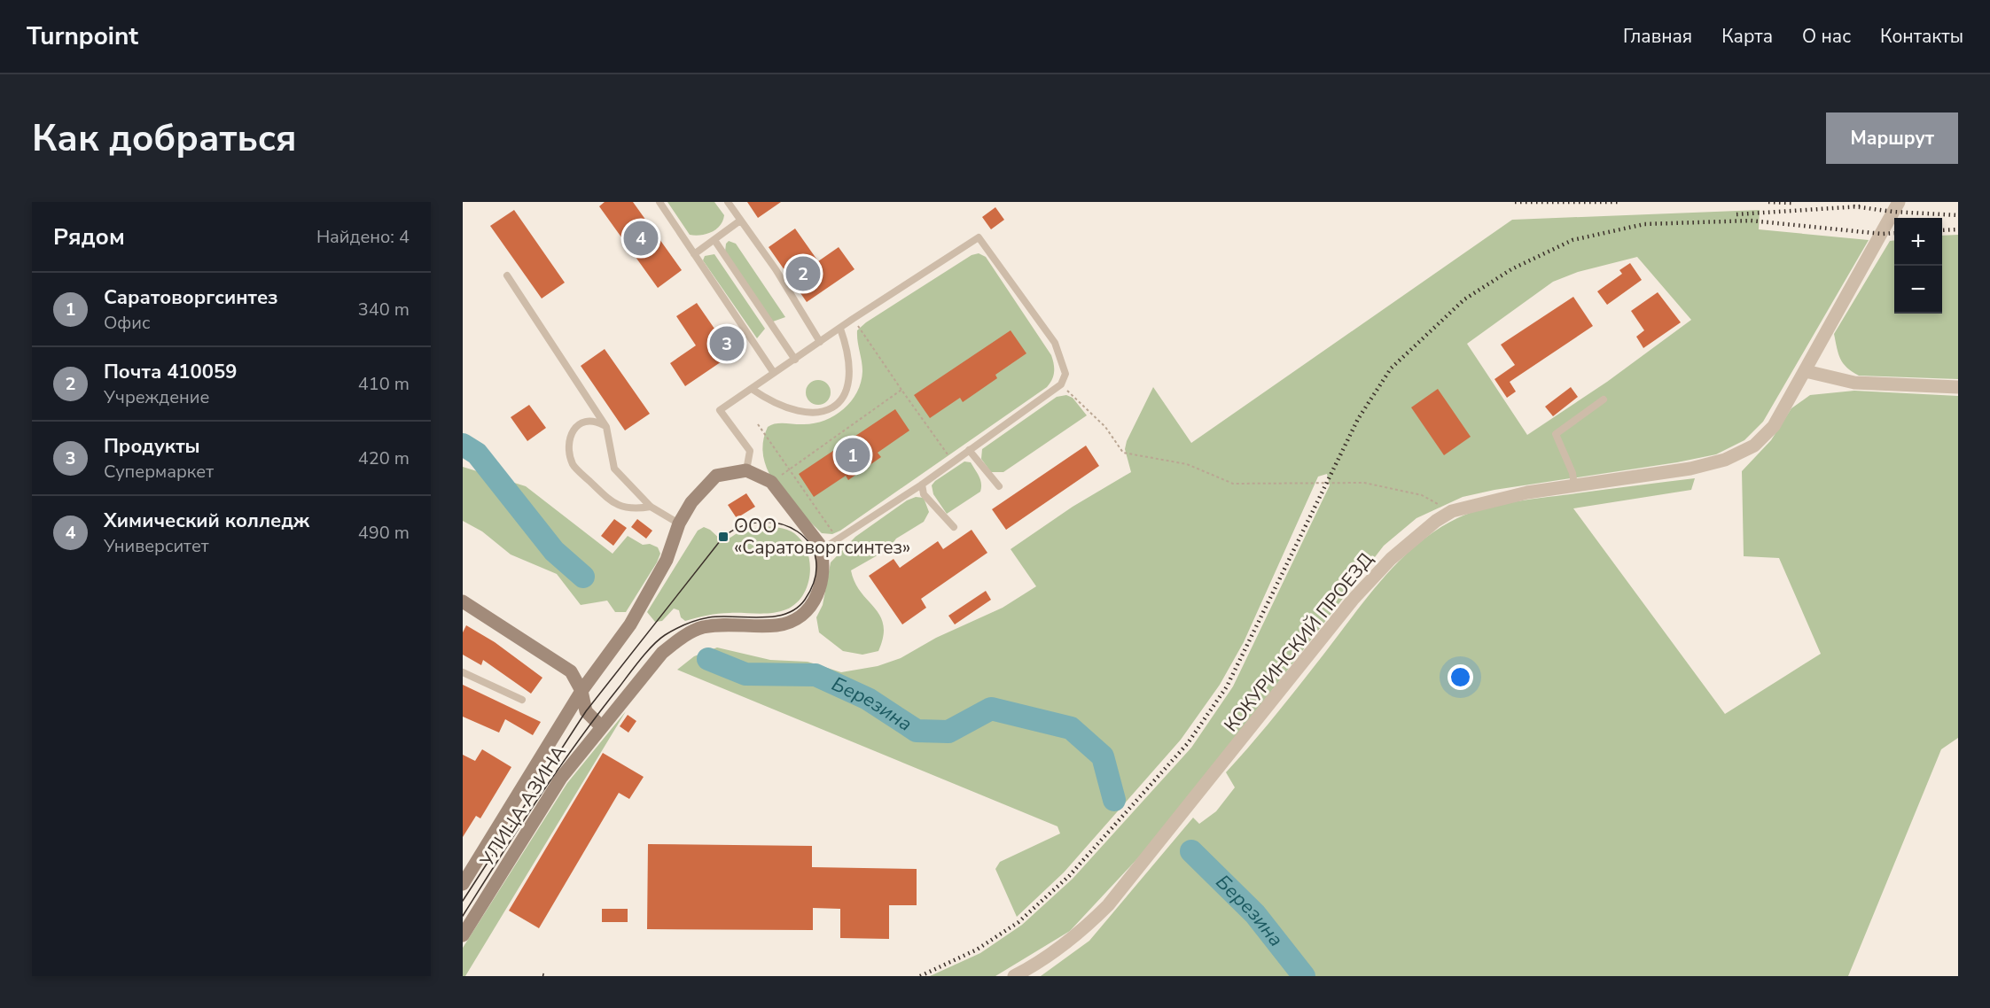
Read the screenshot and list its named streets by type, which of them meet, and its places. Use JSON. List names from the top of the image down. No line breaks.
{"streets":{"street":["КОКУРИНСКИЙ ПРОЕЗД","УЛИЦА АЗИНА"]},"water":["Березина"],"places":{"transit":["ООО «Саратоворгсинтез»"]},"page":{"header":"Turnpoint","nav":["Главная","Карта","О нас","Контакты"],"buttons":"Маршрут","title":"Как добраться","heading":["Рядом","Найдено: 4"],"map_buttons":["+","−"],"pins":["4","2","3","1"],"list":[{"mark":"1","name":"Саратоворгсинтез","note":"Офис","value":"340 m"},{"mark":"2","name":"Почта 410059","note":"Учреждение","value":"410 m"},{"mark":"3","name":"Продукты","note":"Супермаркет","value":"420 m"},{"mark":"4","name":"Химический колледж","note":"Университет","value":"490 m"}]}}
